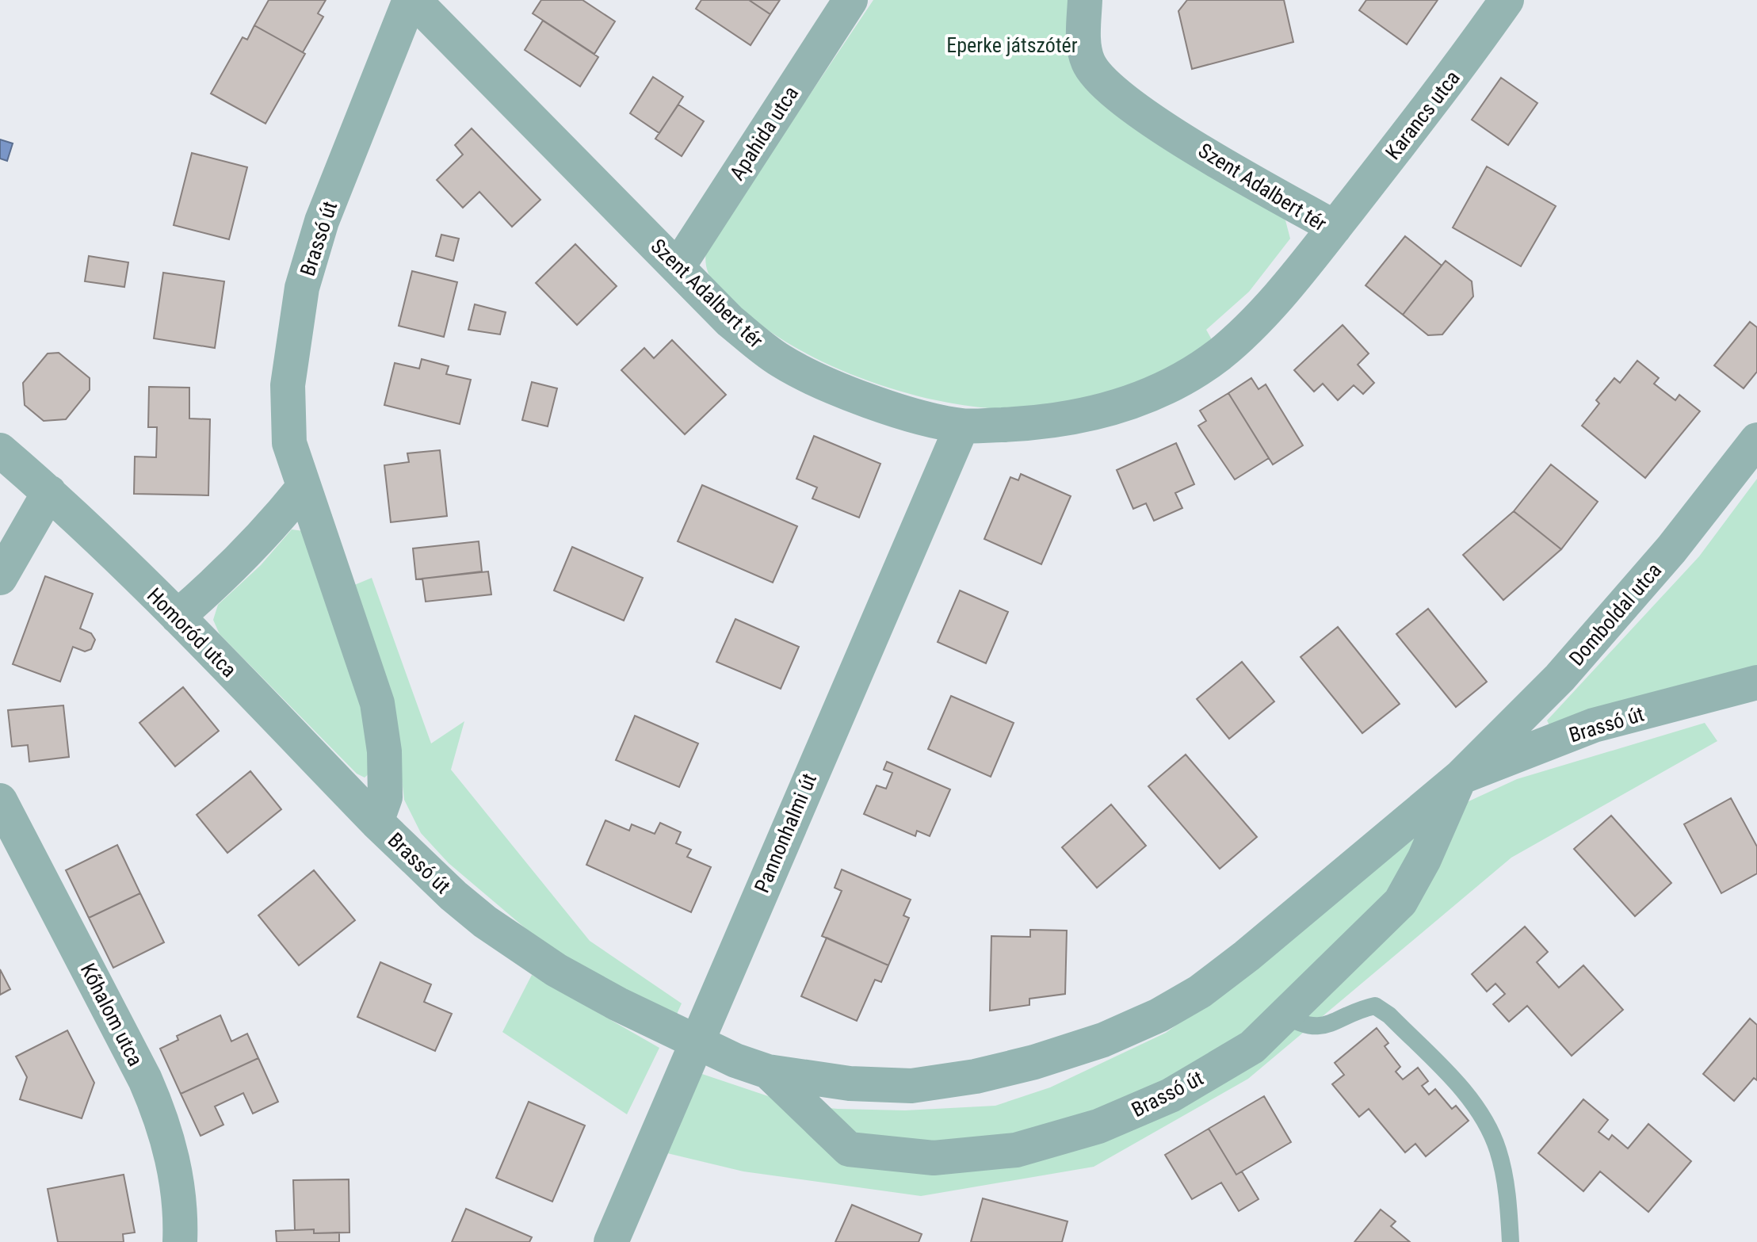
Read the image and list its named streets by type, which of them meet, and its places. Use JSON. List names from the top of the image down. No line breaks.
{"streets":{"street":["Karancs utca","Apahida utca","Szent Adalbert tér","Brassó út","Domboldal utca","Homoród utca","Pannonhalmi út","Kőhalom utca"]},"crossings":[["Karancs utca","Szent Adalbert tér"],["Apahida utca","Szent Adalbert tér"],["Szent Adalbert tér","Brassó út"],["Szent Adalbert tér","Pannonhalmi út"],["Brassó út","Domboldal utca"],["Brassó út","Homoród utca"],["Brassó út","Pannonhalmi út"]],"parks":["Eperke játszótér"]}
